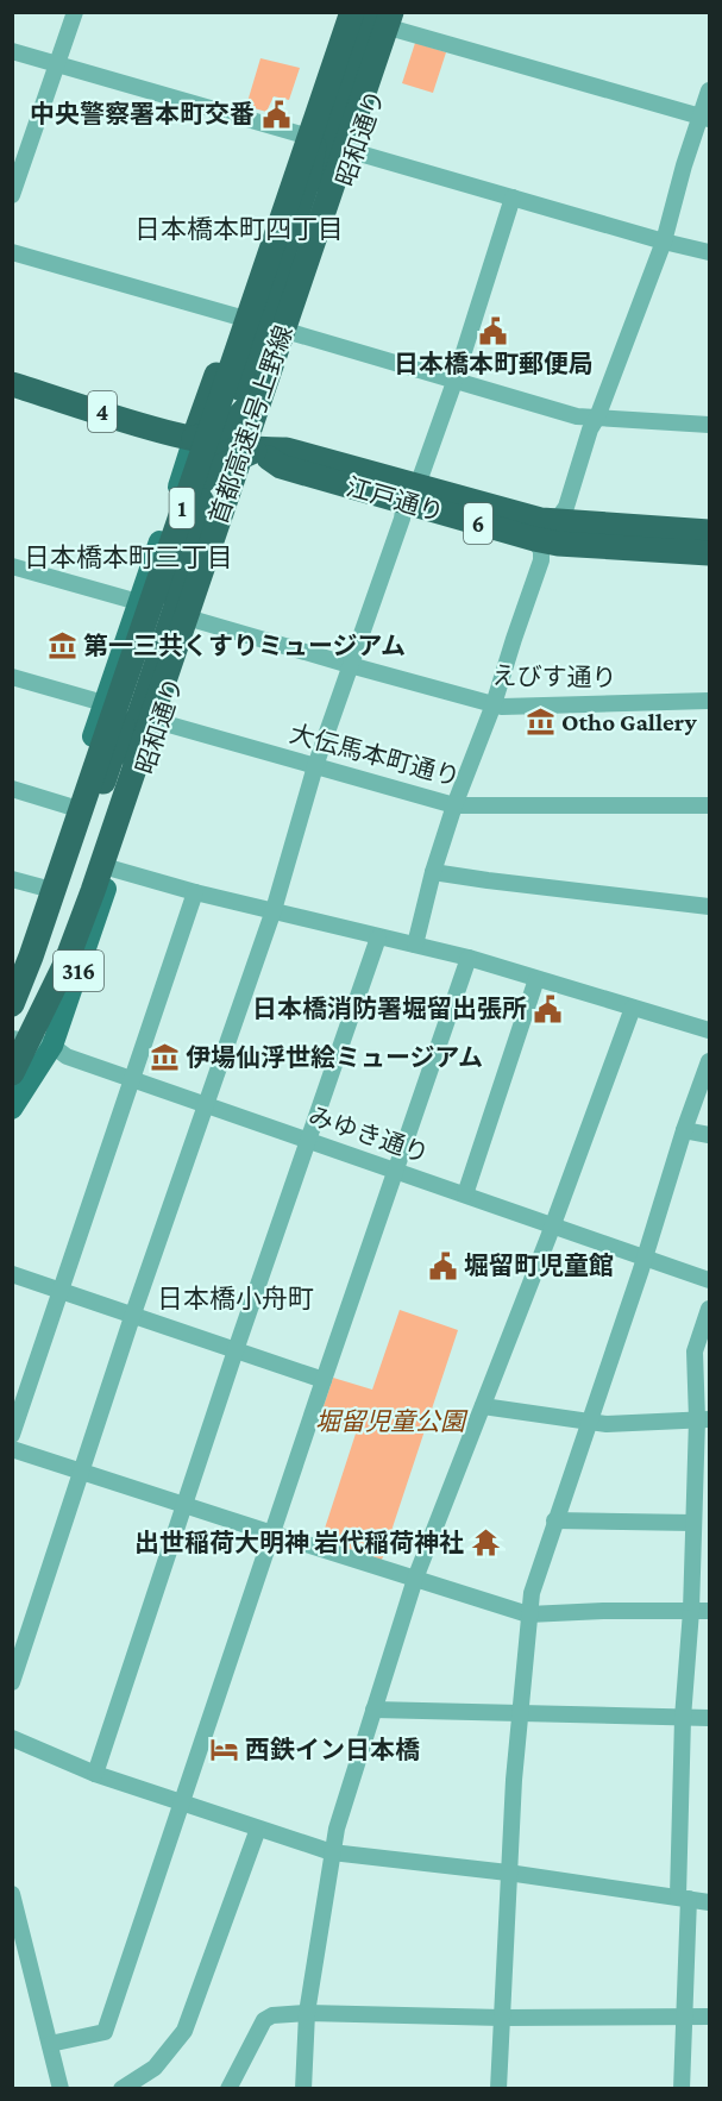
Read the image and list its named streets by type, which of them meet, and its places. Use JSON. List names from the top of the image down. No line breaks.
{"streets":{"highway":["昭和通り","4","首都高速1号上野線","江戸通り","1","6"],"main road":["316"],"street":["えびす通り","大伝馬本町通り","みゆき通り"]},"crossings":[["昭和通り","首都高速1号上野線"],["昭和通り","江戸通り"],["昭和通り","えびす通り"],["昭和通り","大伝馬本町通り"],["昭和通り","みゆき通り"]],"districts":["日本橋本町四丁目","日本橋本町三丁目","日本橋小舟町"],"parks":["堀留児童公園"],"places":{"public building":["中央警察署本町交番","日本橋本町郵便局","日本橋消防署堀留出張所","堀留町児童館"],"museum":["第一三共くすりミュージアム","Otho Gallery","伊場仙浮世絵ミュージアム"],"temple":["出世稲荷大明神 岩代稲荷神社"],"hotel":["西鉄イン日本橋"]}}
